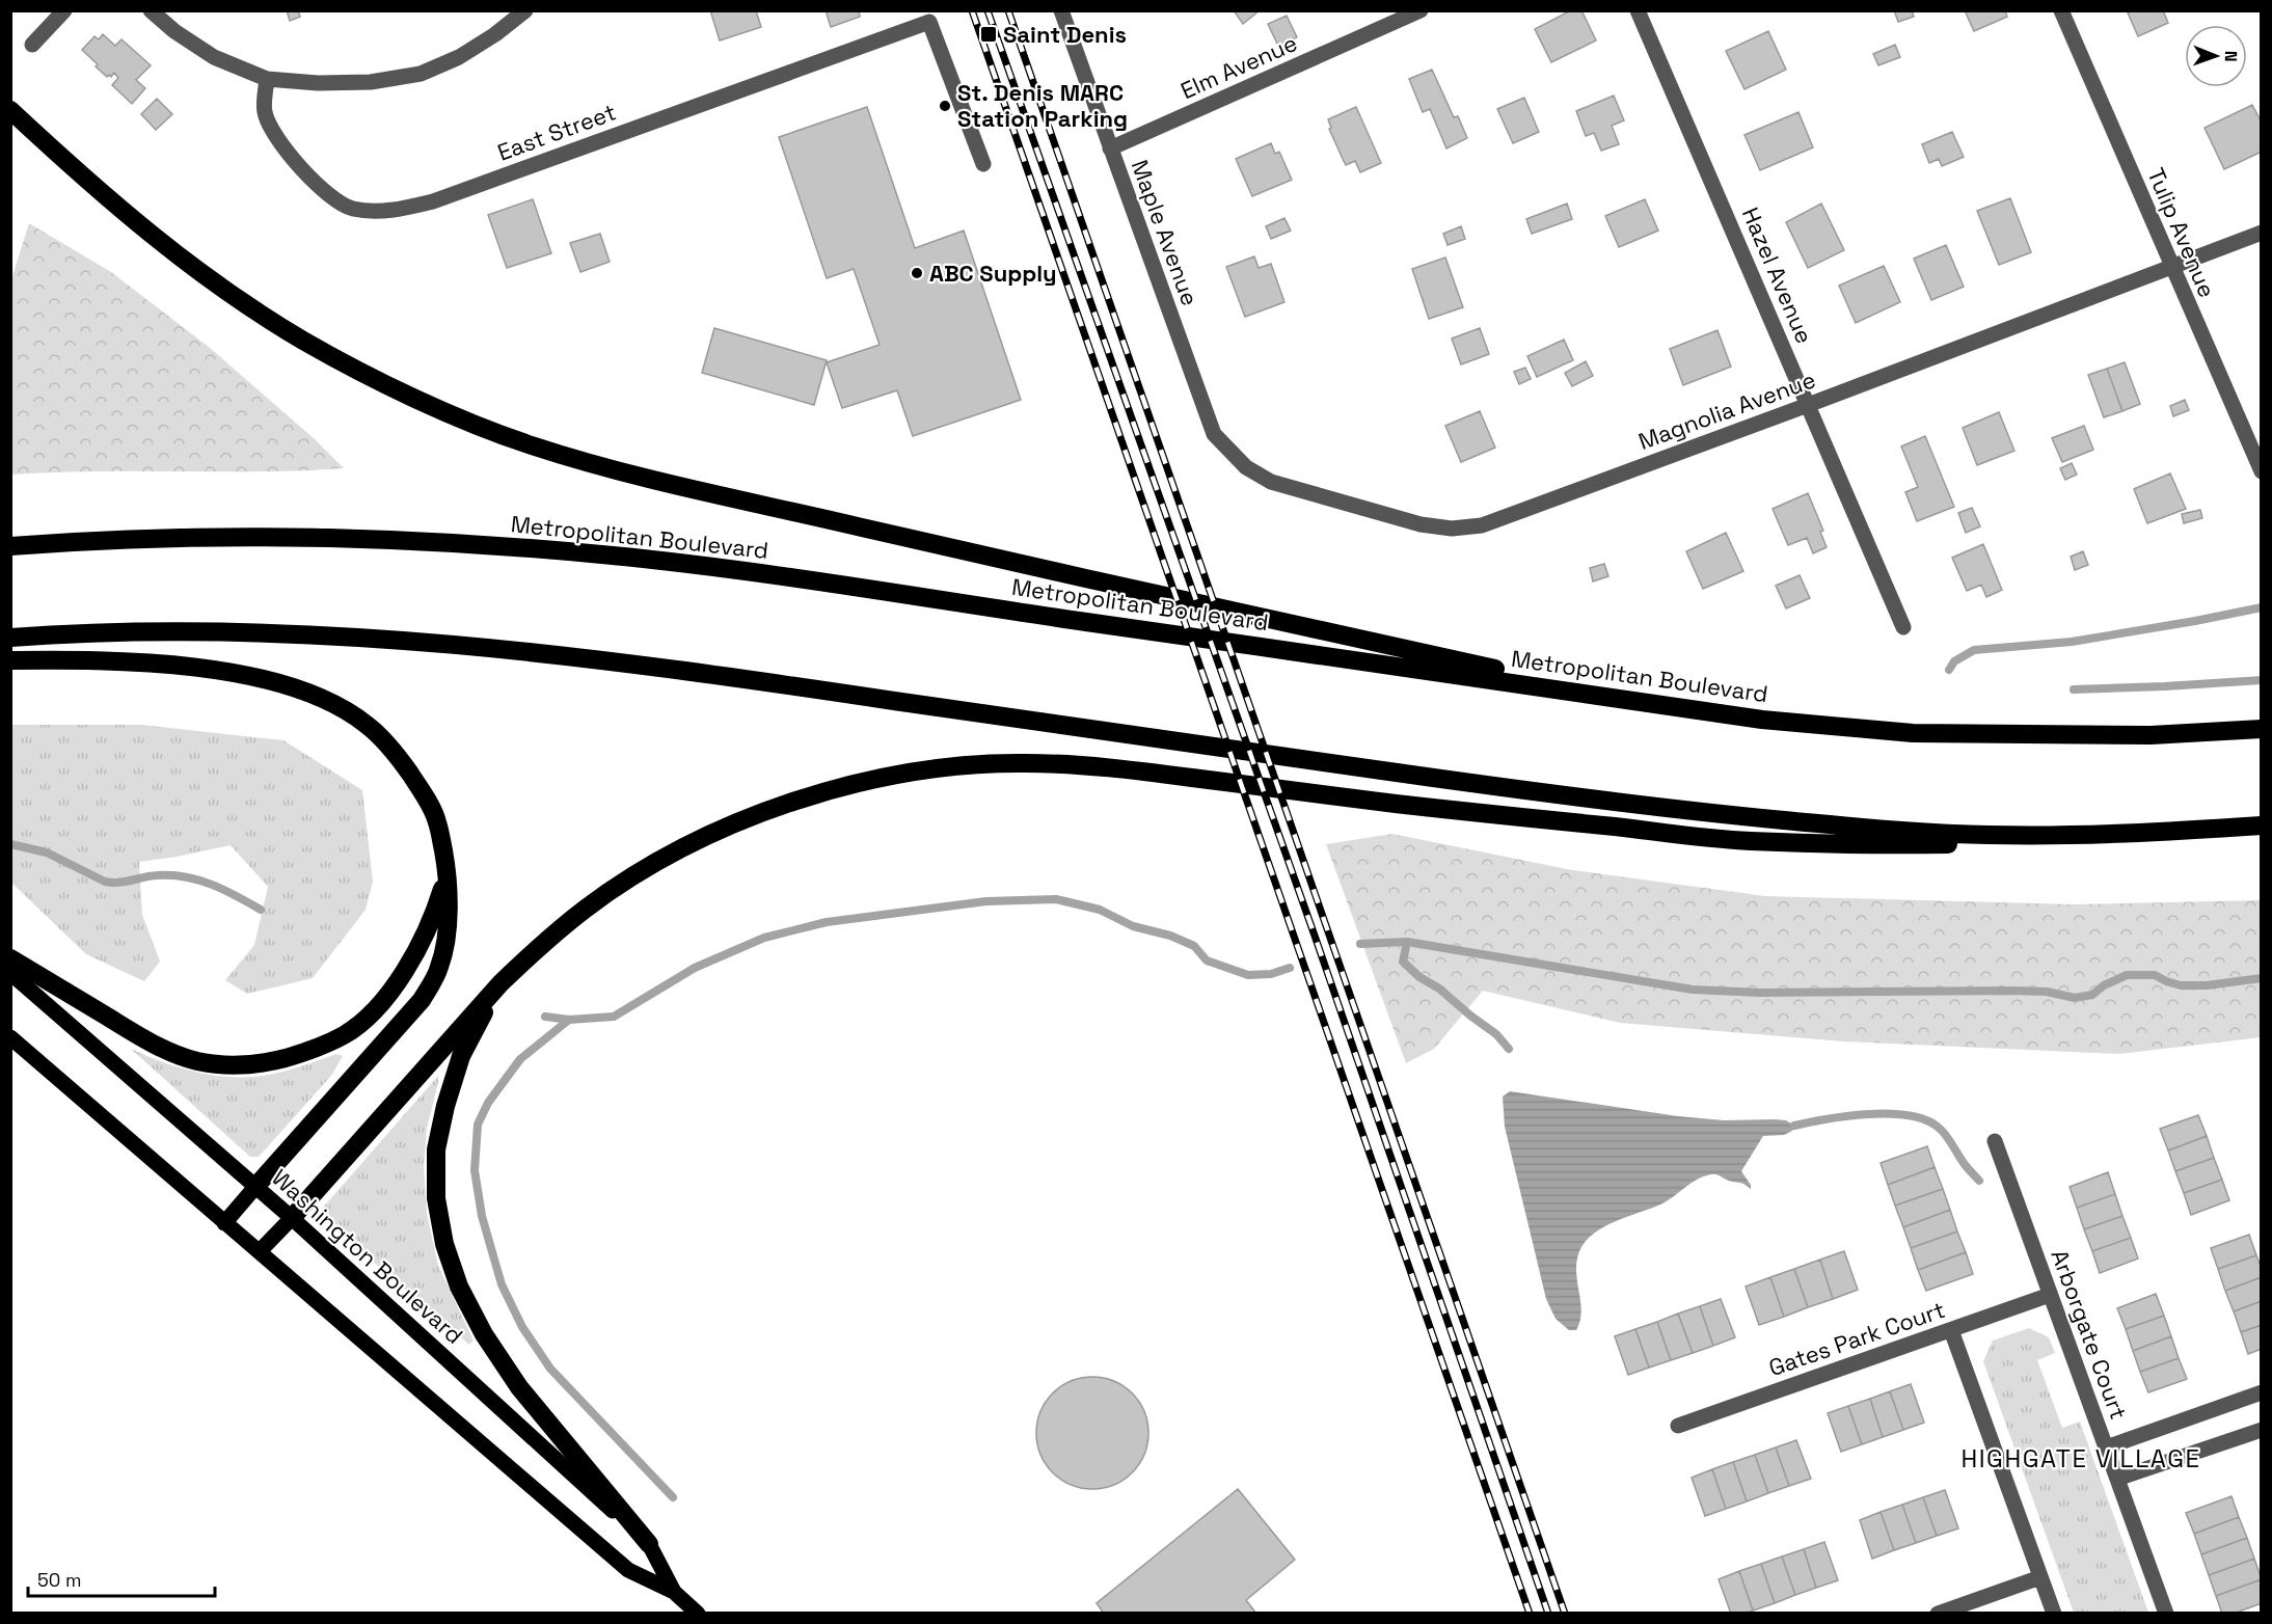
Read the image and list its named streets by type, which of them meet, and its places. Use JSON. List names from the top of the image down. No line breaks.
{"streets":{"highway":["Metropolitan Boulevard"],"main road":["Washington Boulevard"],"street":["Elm Avenue","East Street","Maple Avenue","Tulip Avenue","Hazel Avenue","Magnolia Avenue","Arborgate Court","Gates Park Court"]},"crossings":[["Elm Avenue","Maple Avenue"],["Maple Avenue","Magnolia Avenue"],["Tulip Avenue","Magnolia Avenue"],["Hazel Avenue","Magnolia Avenue"],["Arborgate Court","Gates Park Court"]],"districts":["HIGHGATE VILLAGE"],"places":{"transit":["Saint Denis"],"other":["St. Denis MARC Station Parking","ABC Supply"]},"scale_bar":"50 m","north":"right"}
